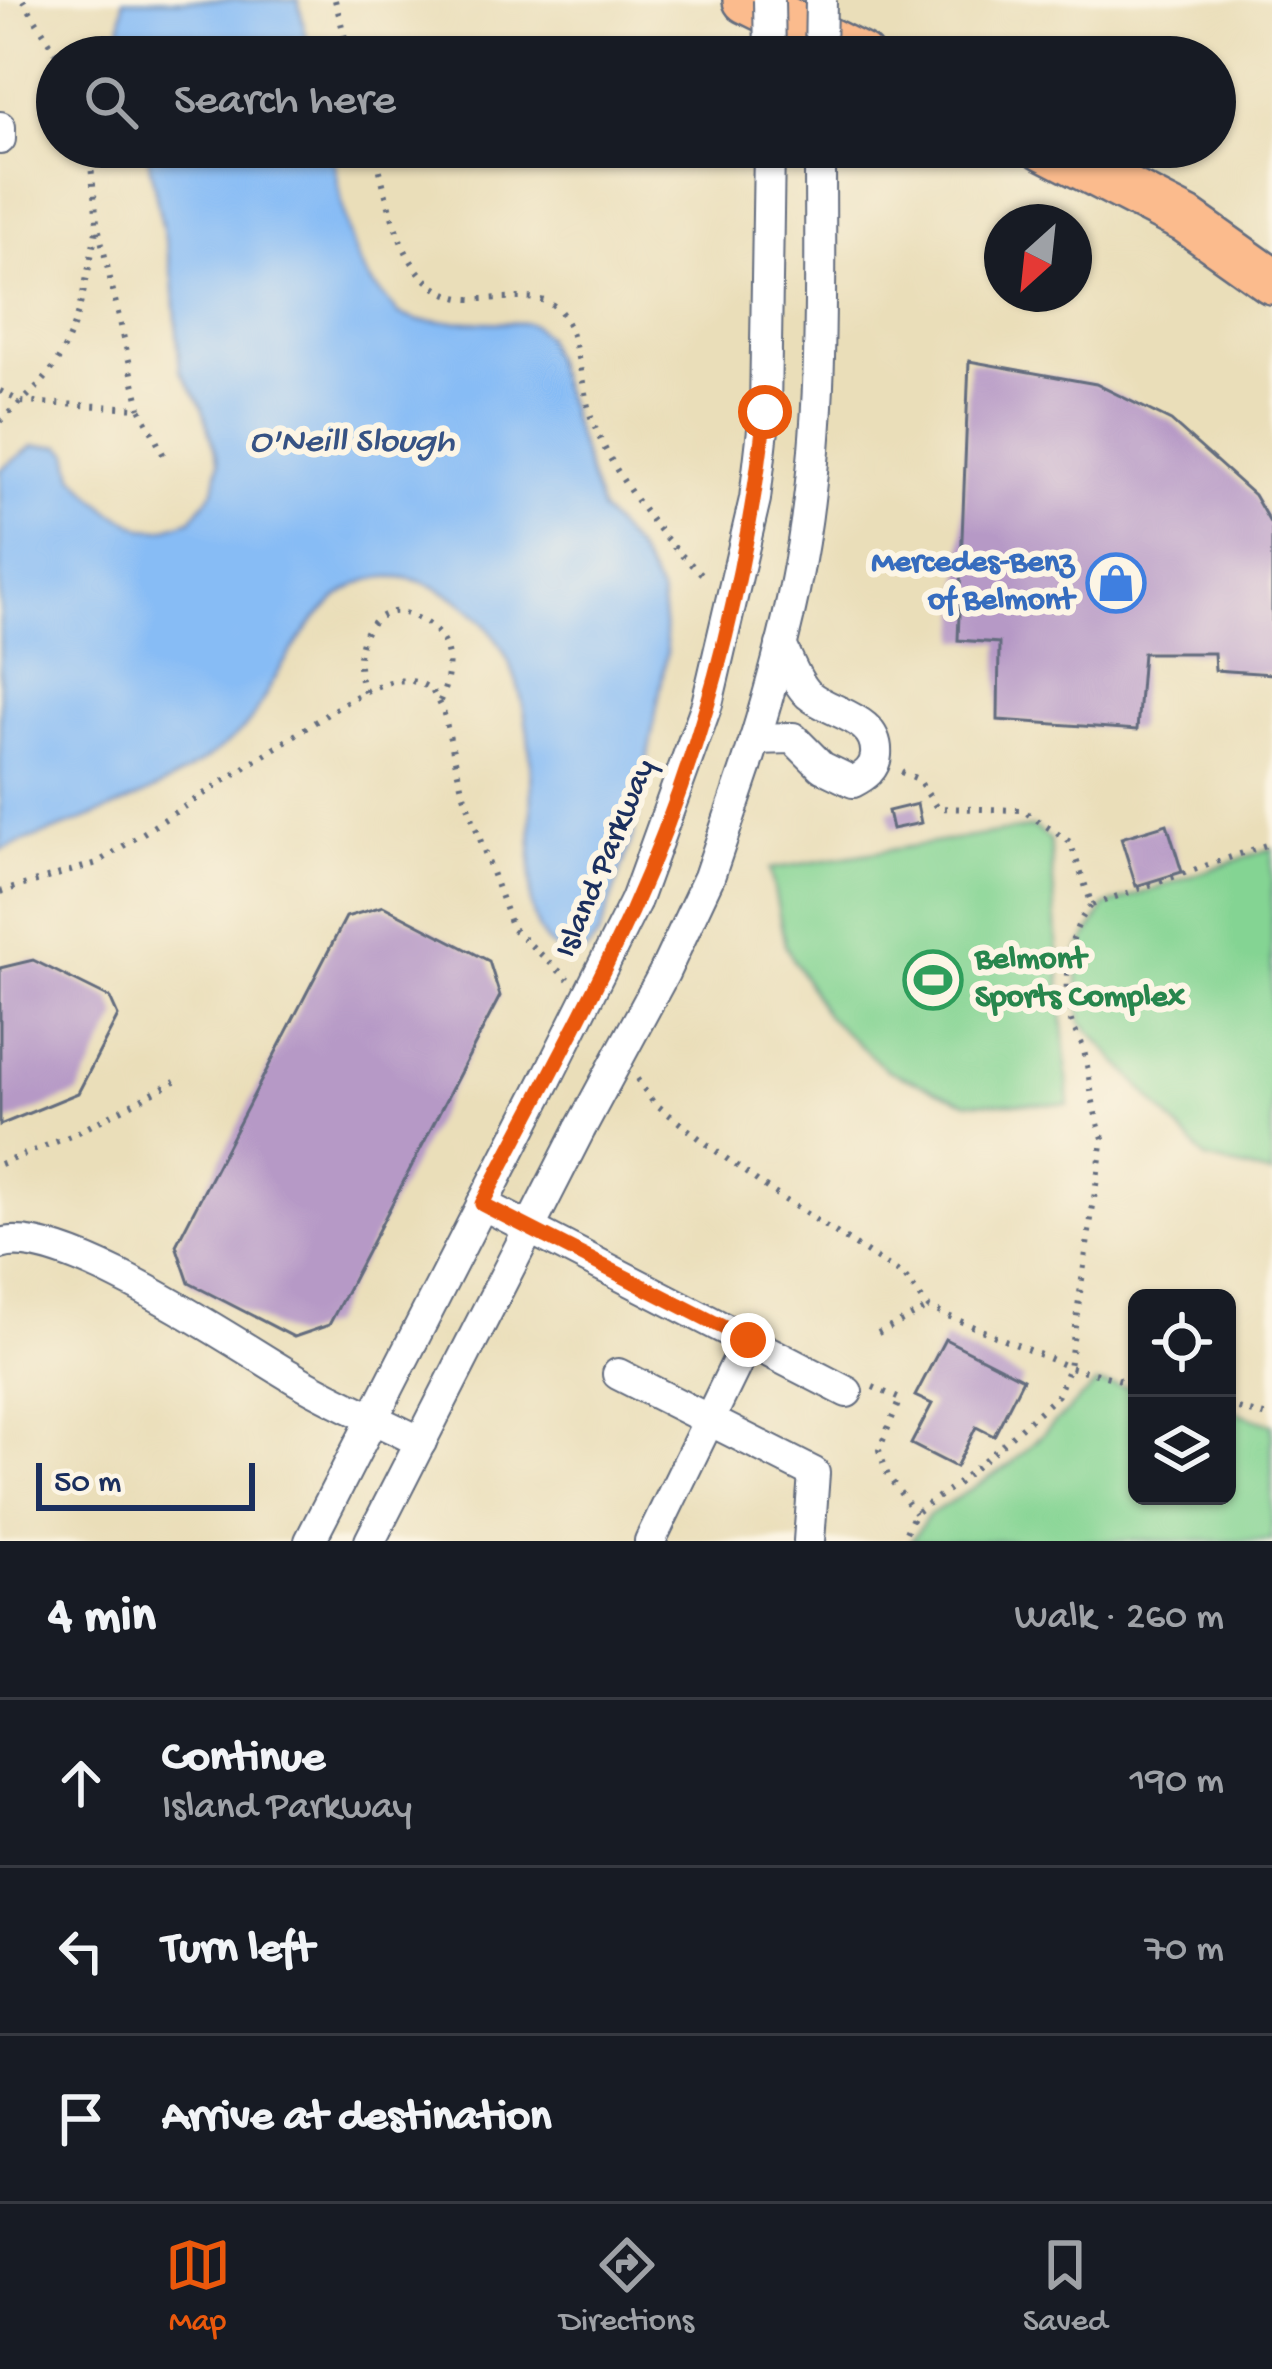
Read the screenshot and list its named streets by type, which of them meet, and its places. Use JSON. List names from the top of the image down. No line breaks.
{"streets":{"street":["Island Parkway"]},"water":["O'Neill Slough"],"places":{"shop":["Mercedes-Benz of Belmont"],"sports":["Belmont Sports Complex"]},"scale_bar":"50 m","north":"bottom left","page":{"search":"Search here","scale":"50 m","heading":["4 min","Walk · 260 m"],"list":[["Continue","Island Parkway","190 m"],["Turn left","70 m"],"Arrive at destination"],"nav":["Map","Directions","Saved"]}}
